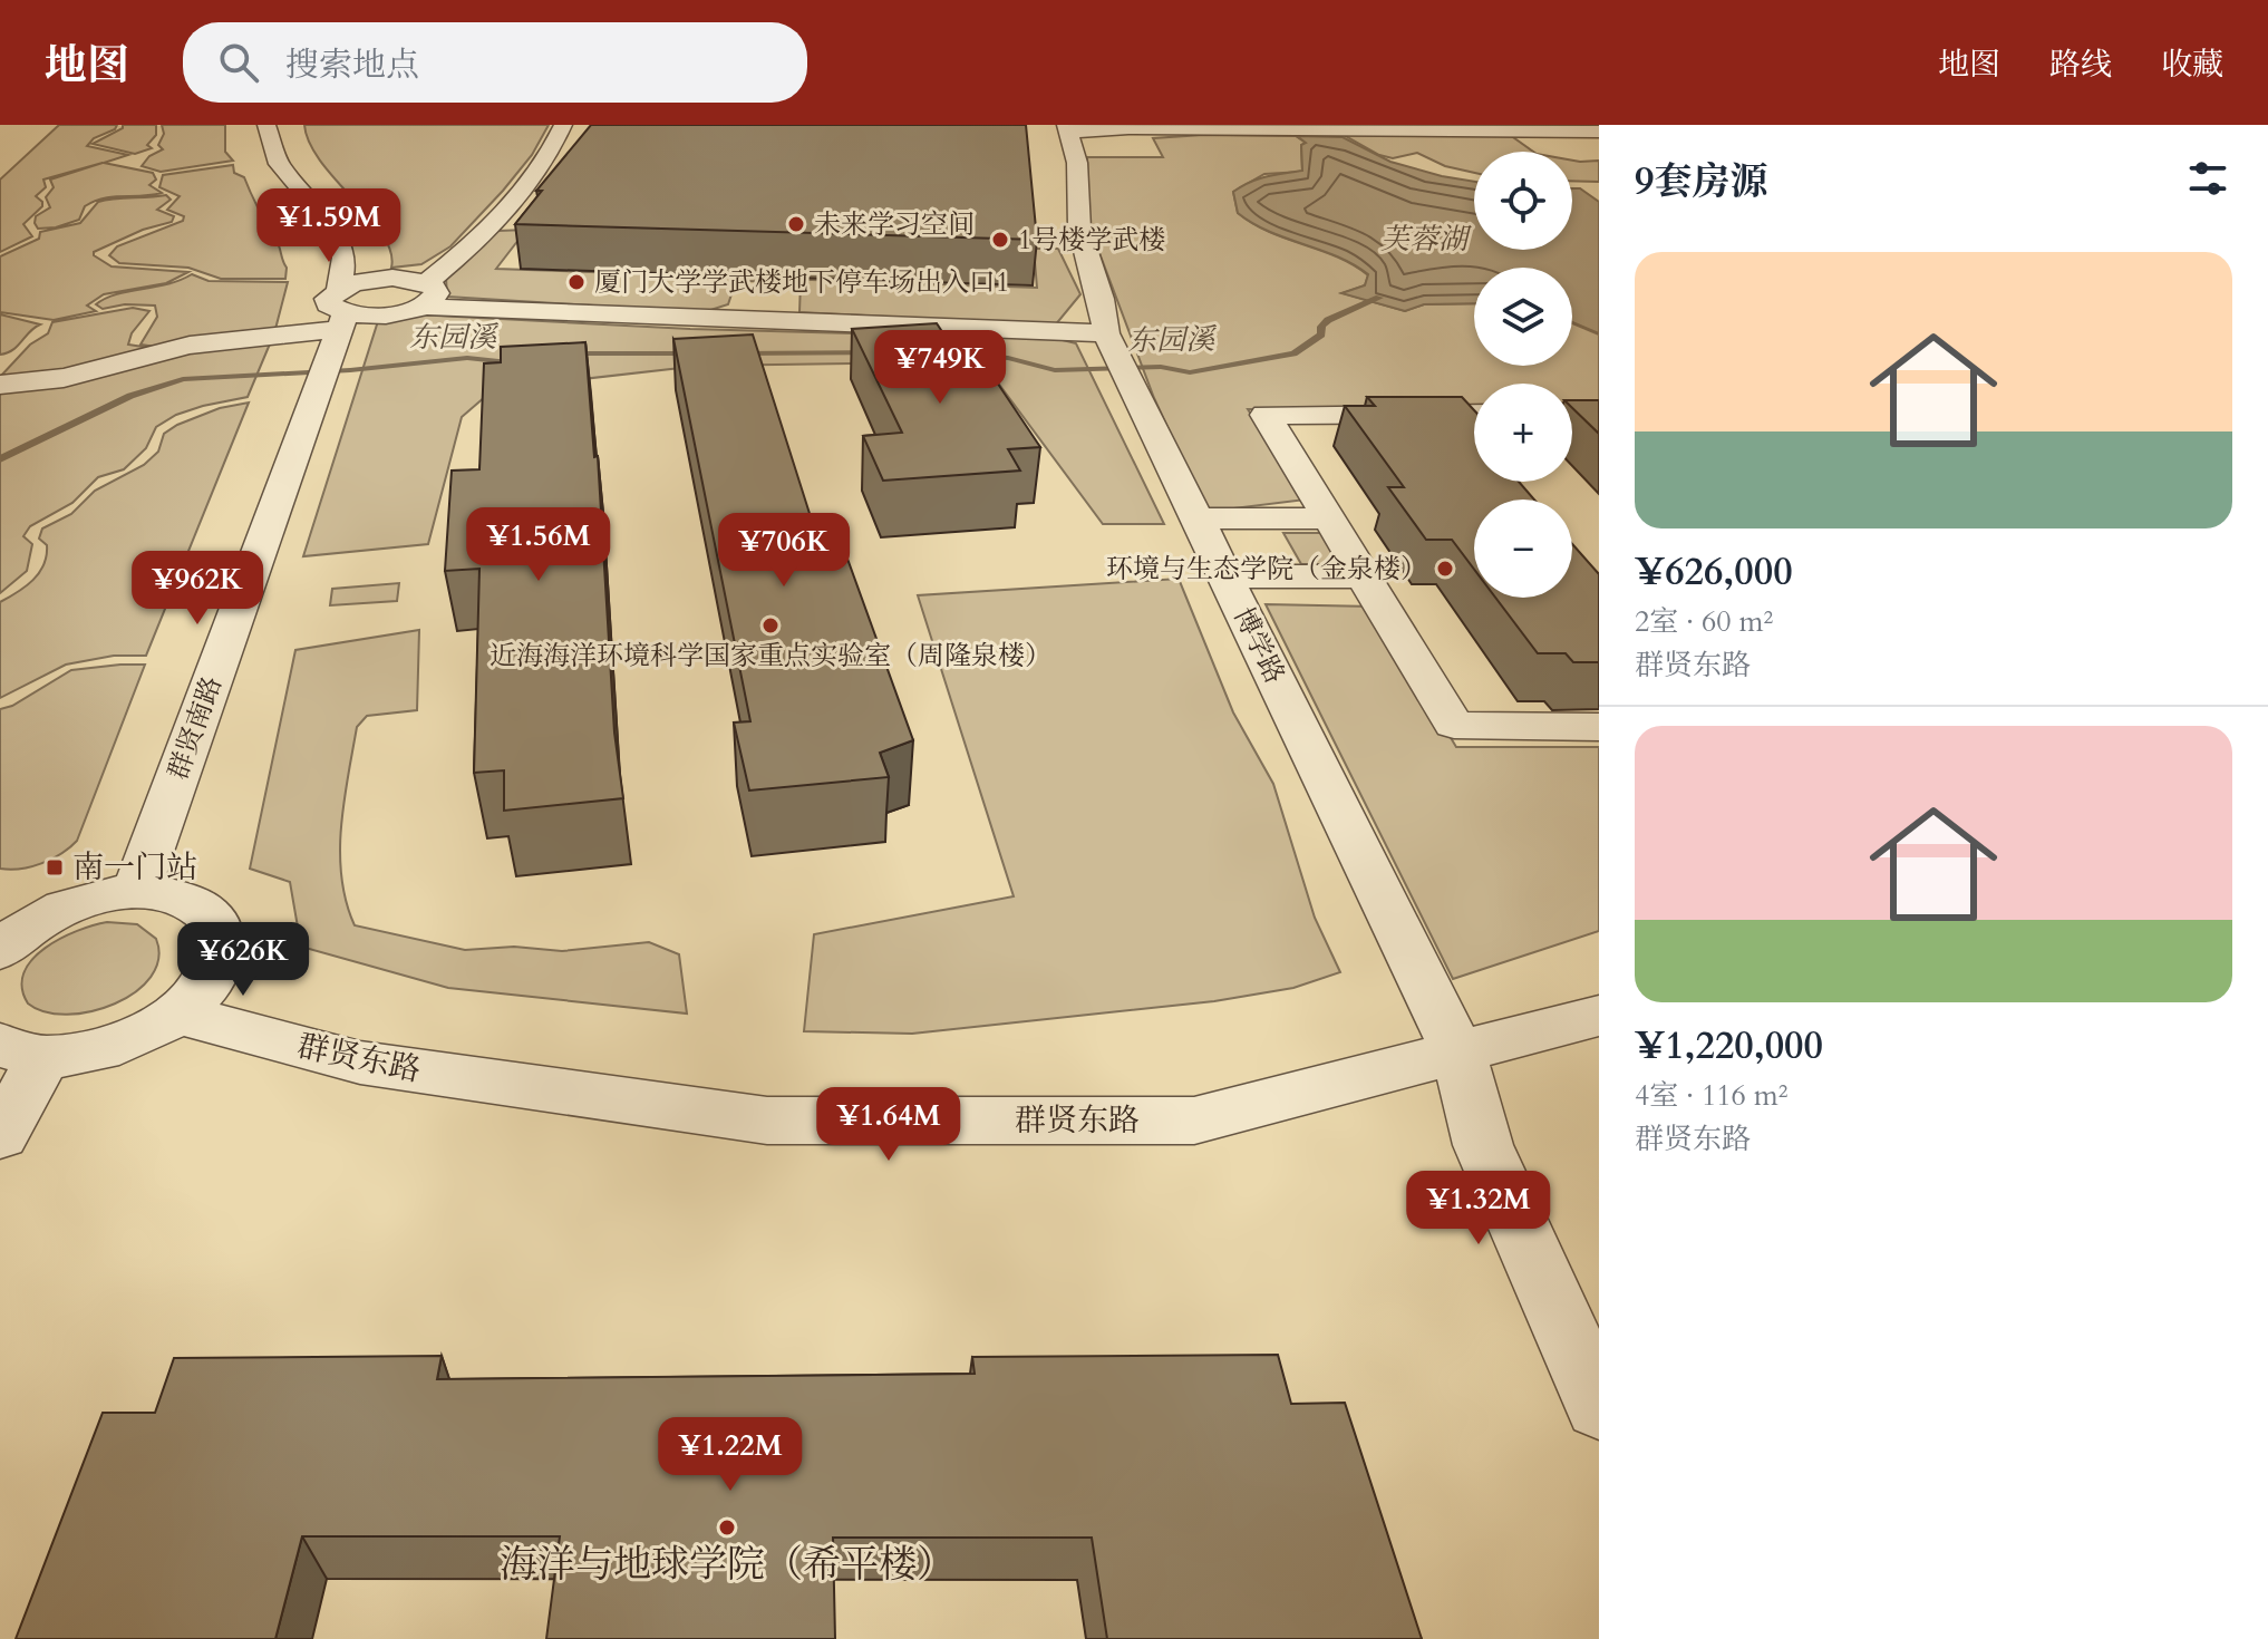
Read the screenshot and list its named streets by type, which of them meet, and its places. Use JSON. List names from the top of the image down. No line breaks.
{"streets":{"street":["博学路","群贤南路","群贤东路"]},"crossings":[["博学路","群贤东路"]],"water":["芙蓉湖","东园溪"],"places":{"other":["未来学习空间","1号楼学武楼","厦门大学学武楼地下停车场出入口1","环境与生态学院（金泉楼）","近海海洋环境科学国家重点实验室（周隆泉楼）","海洋与地球学院（希平楼）"],"transit":["南一门站"]},"page":{"header":"地图","search":"搜索地点","nav":["地图","路线","收藏"],"heading":"9套房源","map_buttons":["+","−"],"price":["¥1.59M","¥749K","¥1.56M","¥706K","¥962K","¥626K","¥1.64M","¥1.32M","¥1.22M"],"list":[{"name":"¥626,000","note":"2室 · 60 m² · 群贤东路"},{"name":"¥1,220,000","note":"4室 · 116 m² · 群贤东路"}]}}
